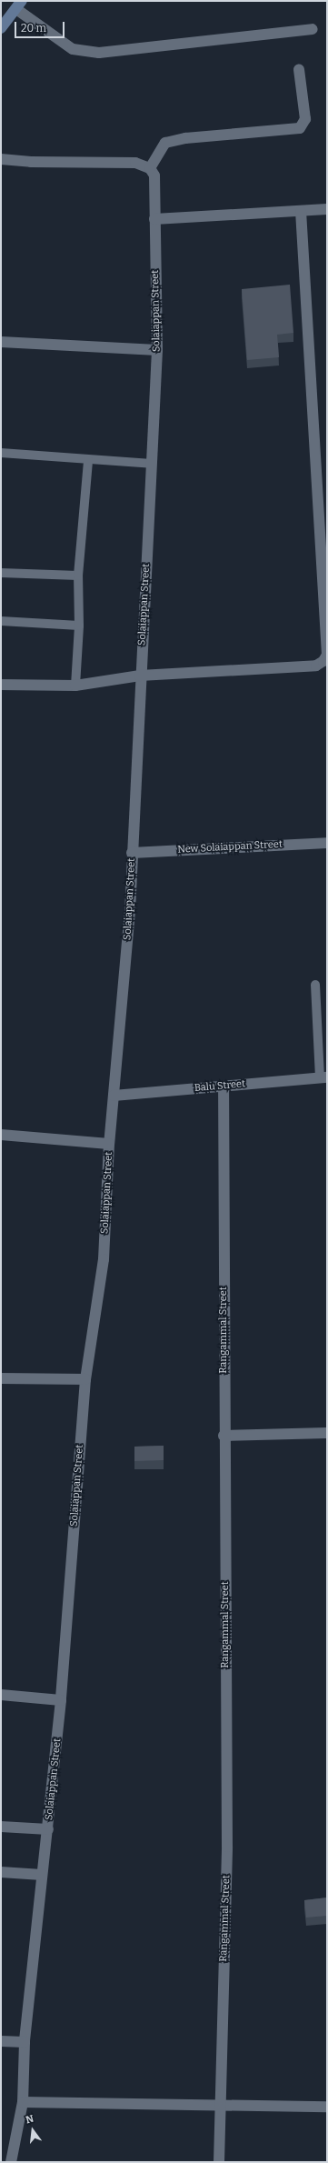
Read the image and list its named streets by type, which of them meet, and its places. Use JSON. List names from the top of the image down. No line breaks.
{"streets":{"street":["Solaiappan Street","New Solaiappan Street","Balu Street","Rangammal Street"]},"crossings":[["Solaiappan Street","New Solaiappan Street"],["Solaiappan Street","Balu Street"],["Balu Street","Rangammal Street"]],"scale_bar":"20 m","north":"top"}
